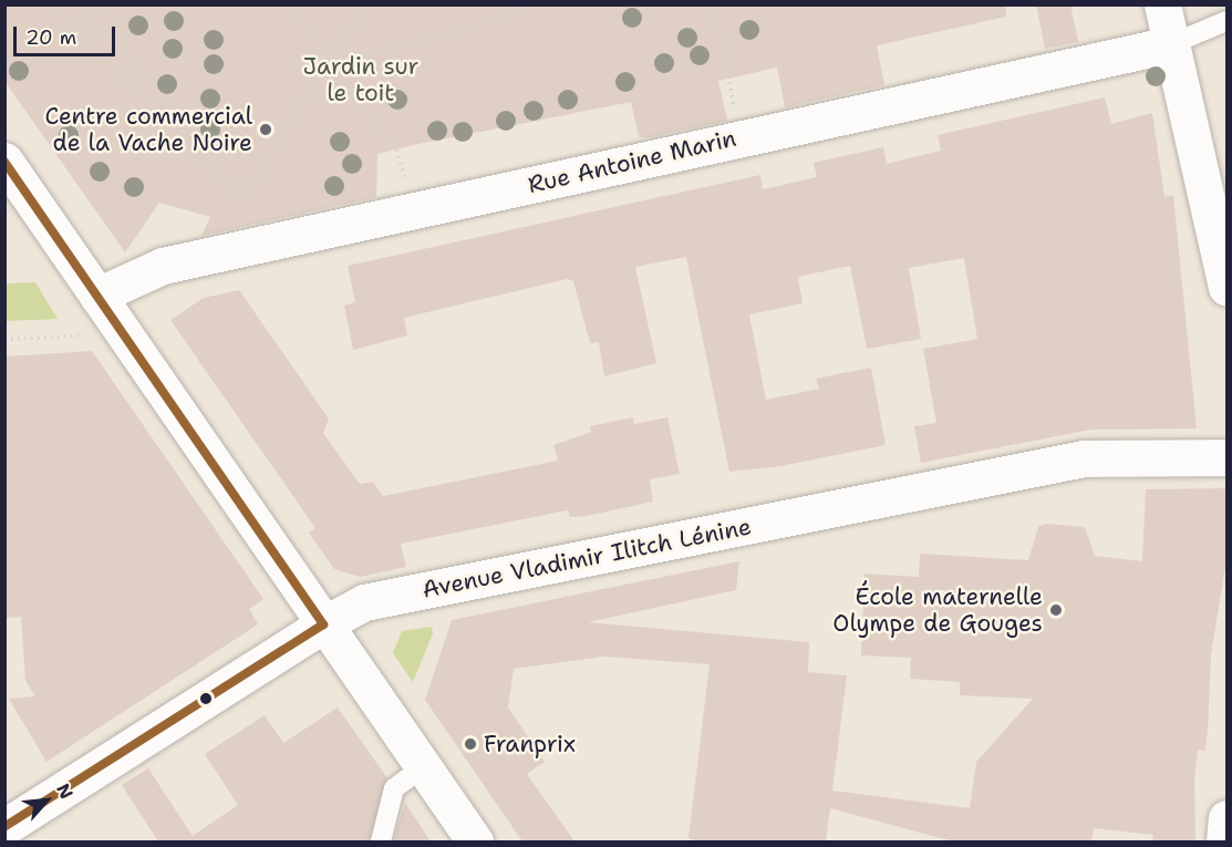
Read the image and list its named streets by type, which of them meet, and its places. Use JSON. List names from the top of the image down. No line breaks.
{"streets":{"street":["Rue Antoine Marin","Avenue Vladimir Ilitch Lénine"]},"parks":["Jardin sur le toit"],"places":["Centre commercial de la Vache Noire","École maternelle Olympe de Gouges","Franprix"],"scale_bar":"20 m","north":"top right"}
